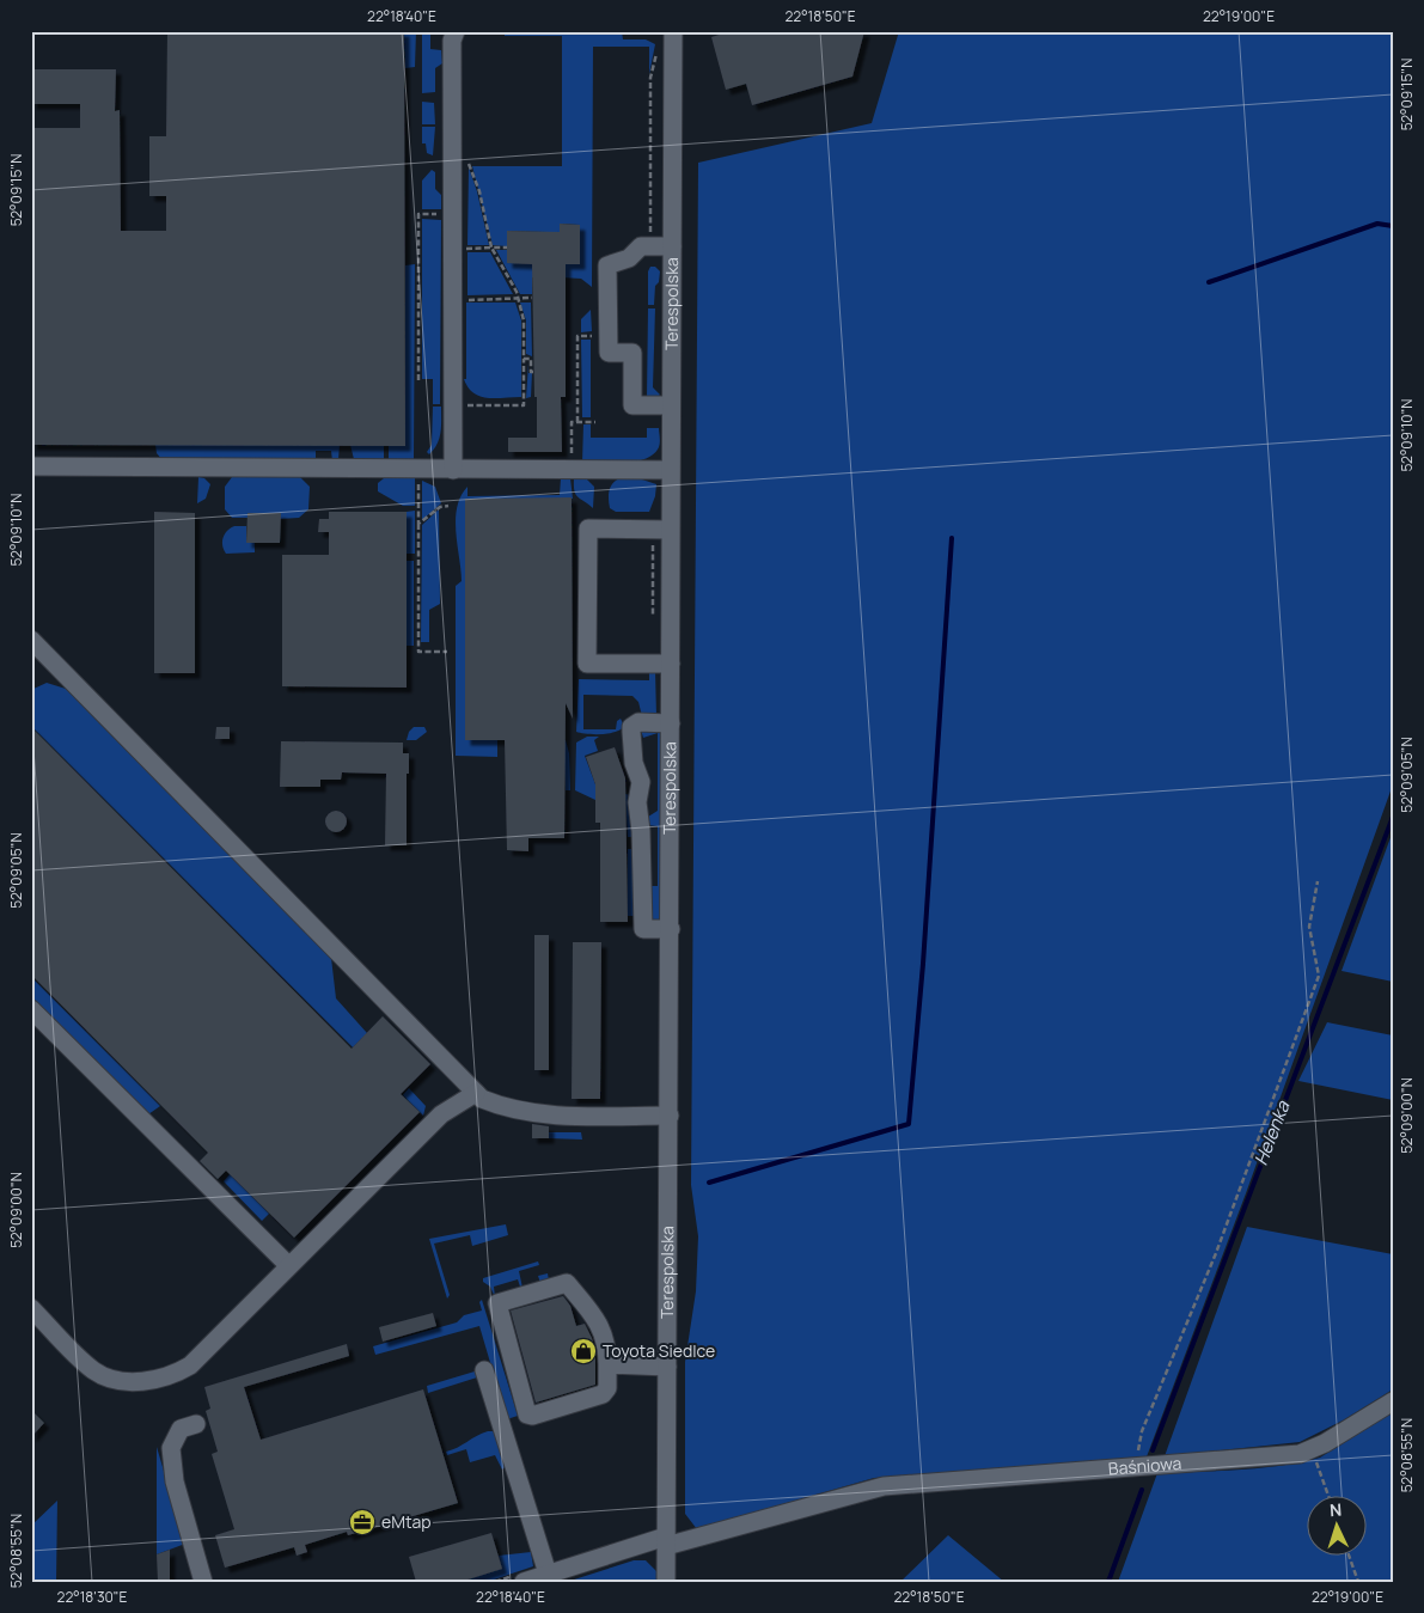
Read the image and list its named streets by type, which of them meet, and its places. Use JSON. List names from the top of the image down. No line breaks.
{"streets":{"street":["Terespolska","Baśniowa"]},"crossings":[["Terespolska","Baśniowa"]],"water":["Helenka"],"places":{"shop":["Toyota Siedlce"],"office":["eMtap"]},"north":"top","coordinates":["22°18'40\"E","22°18'50\"E","22°19'00\"E","52°09'15\"N","52°09'10\"N","52°09'05\"N","52°09'00\"N","52°08'55\"N","22°18'30\"E"]}
